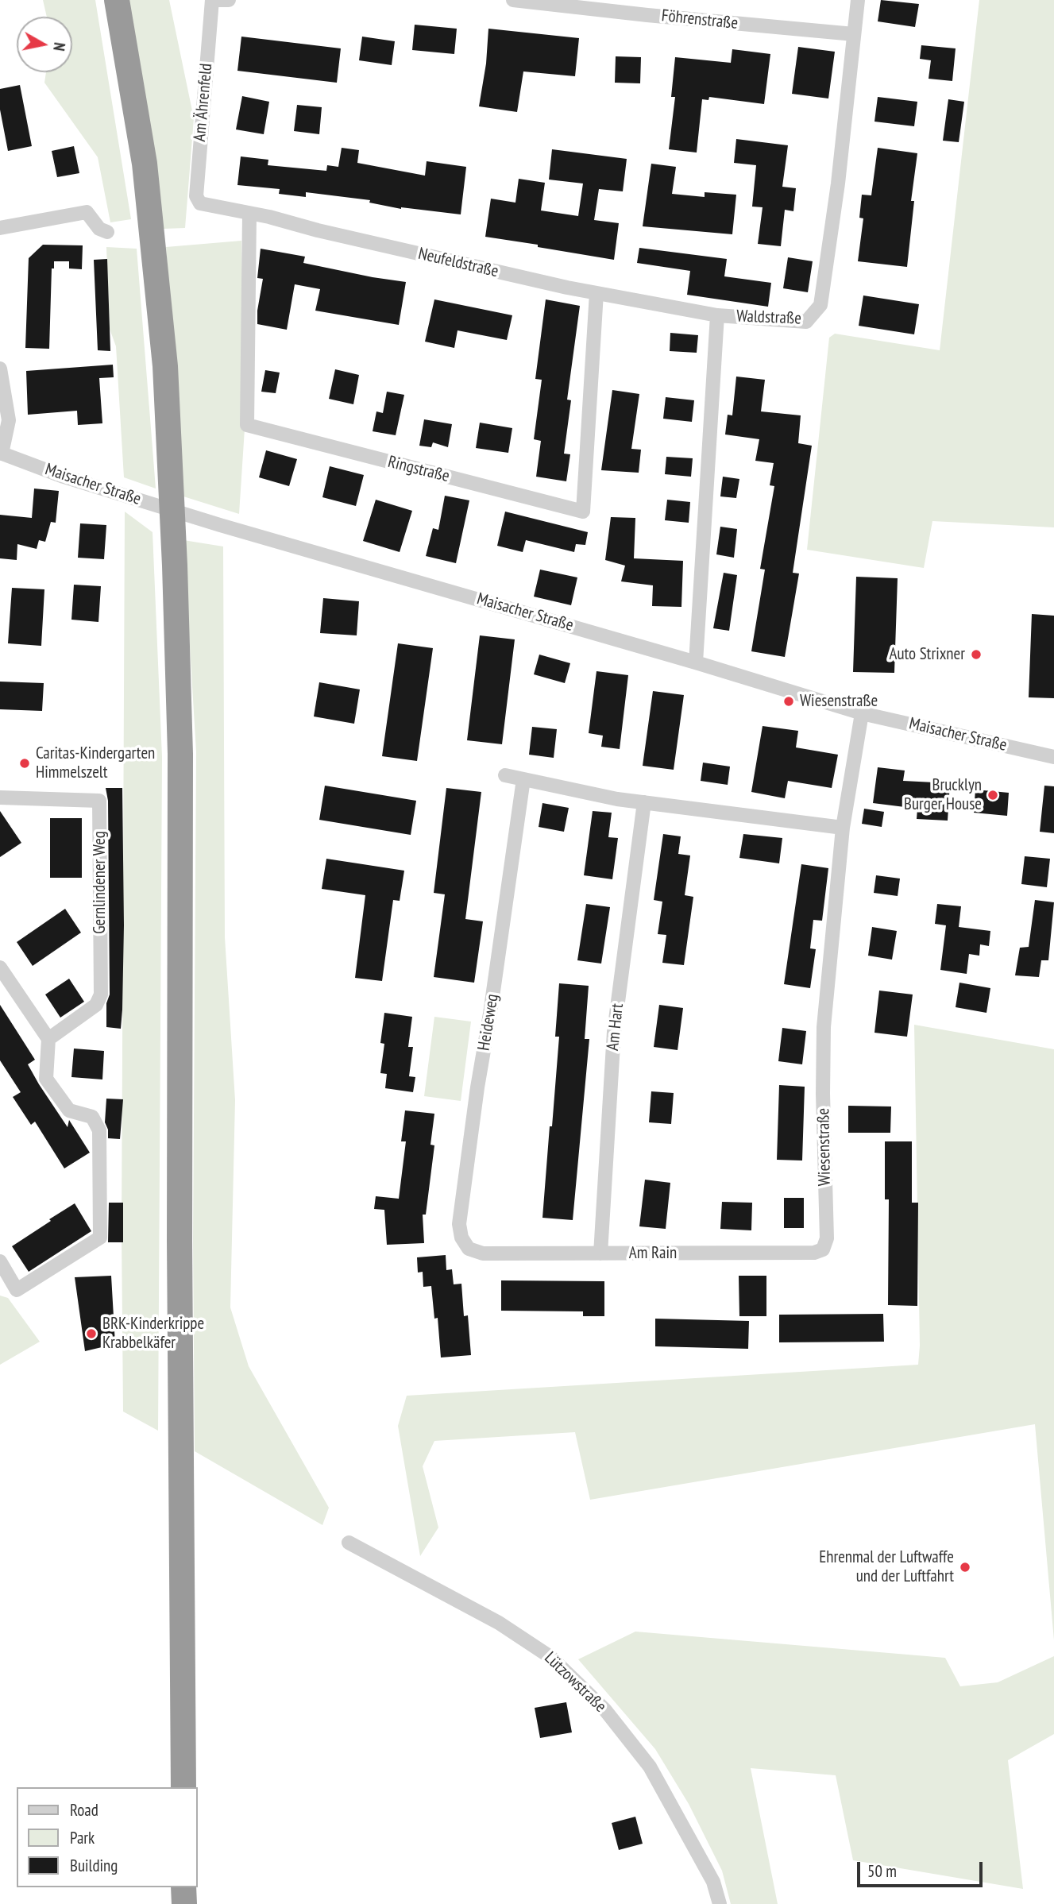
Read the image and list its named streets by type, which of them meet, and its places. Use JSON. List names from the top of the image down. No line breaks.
{"streets":{"street":["Föhrenstraße","Am Ährenfeld","Neufeldstraße","Waldstraße","Ringstraße","Maisacher Straße","Gernlindener Weg","Heideweg","Am Hart","Wiesenstraße","Am Rain","Lützowstraße"]},"crossings":[["Föhrenstraße","Waldstraße"],["Am Ährenfeld","Neufeldstraße"],["Neufeldstraße","Waldstraße"],["Neufeldstraße","Ringstraße"],["Waldstraße","Maisacher Straße"],["Maisacher Straße","Wiesenstraße"],["Heideweg","Am Rain"],["Am Hart","Am Rain"],["Wiesenstraße","Am Rain"]],"places":["Auto Strixner","Wiesenstraße","Caritas-Kindergarten Himmelszelt","Brucklyn Burger House","BRK-Kinderkrippe Krabbelkäfer","Ehrenmal der Luftwaffe und der Luftfahrt"],"legend":["Road","Park","Building"],"scale_bar":"50 m","north":"right"}
